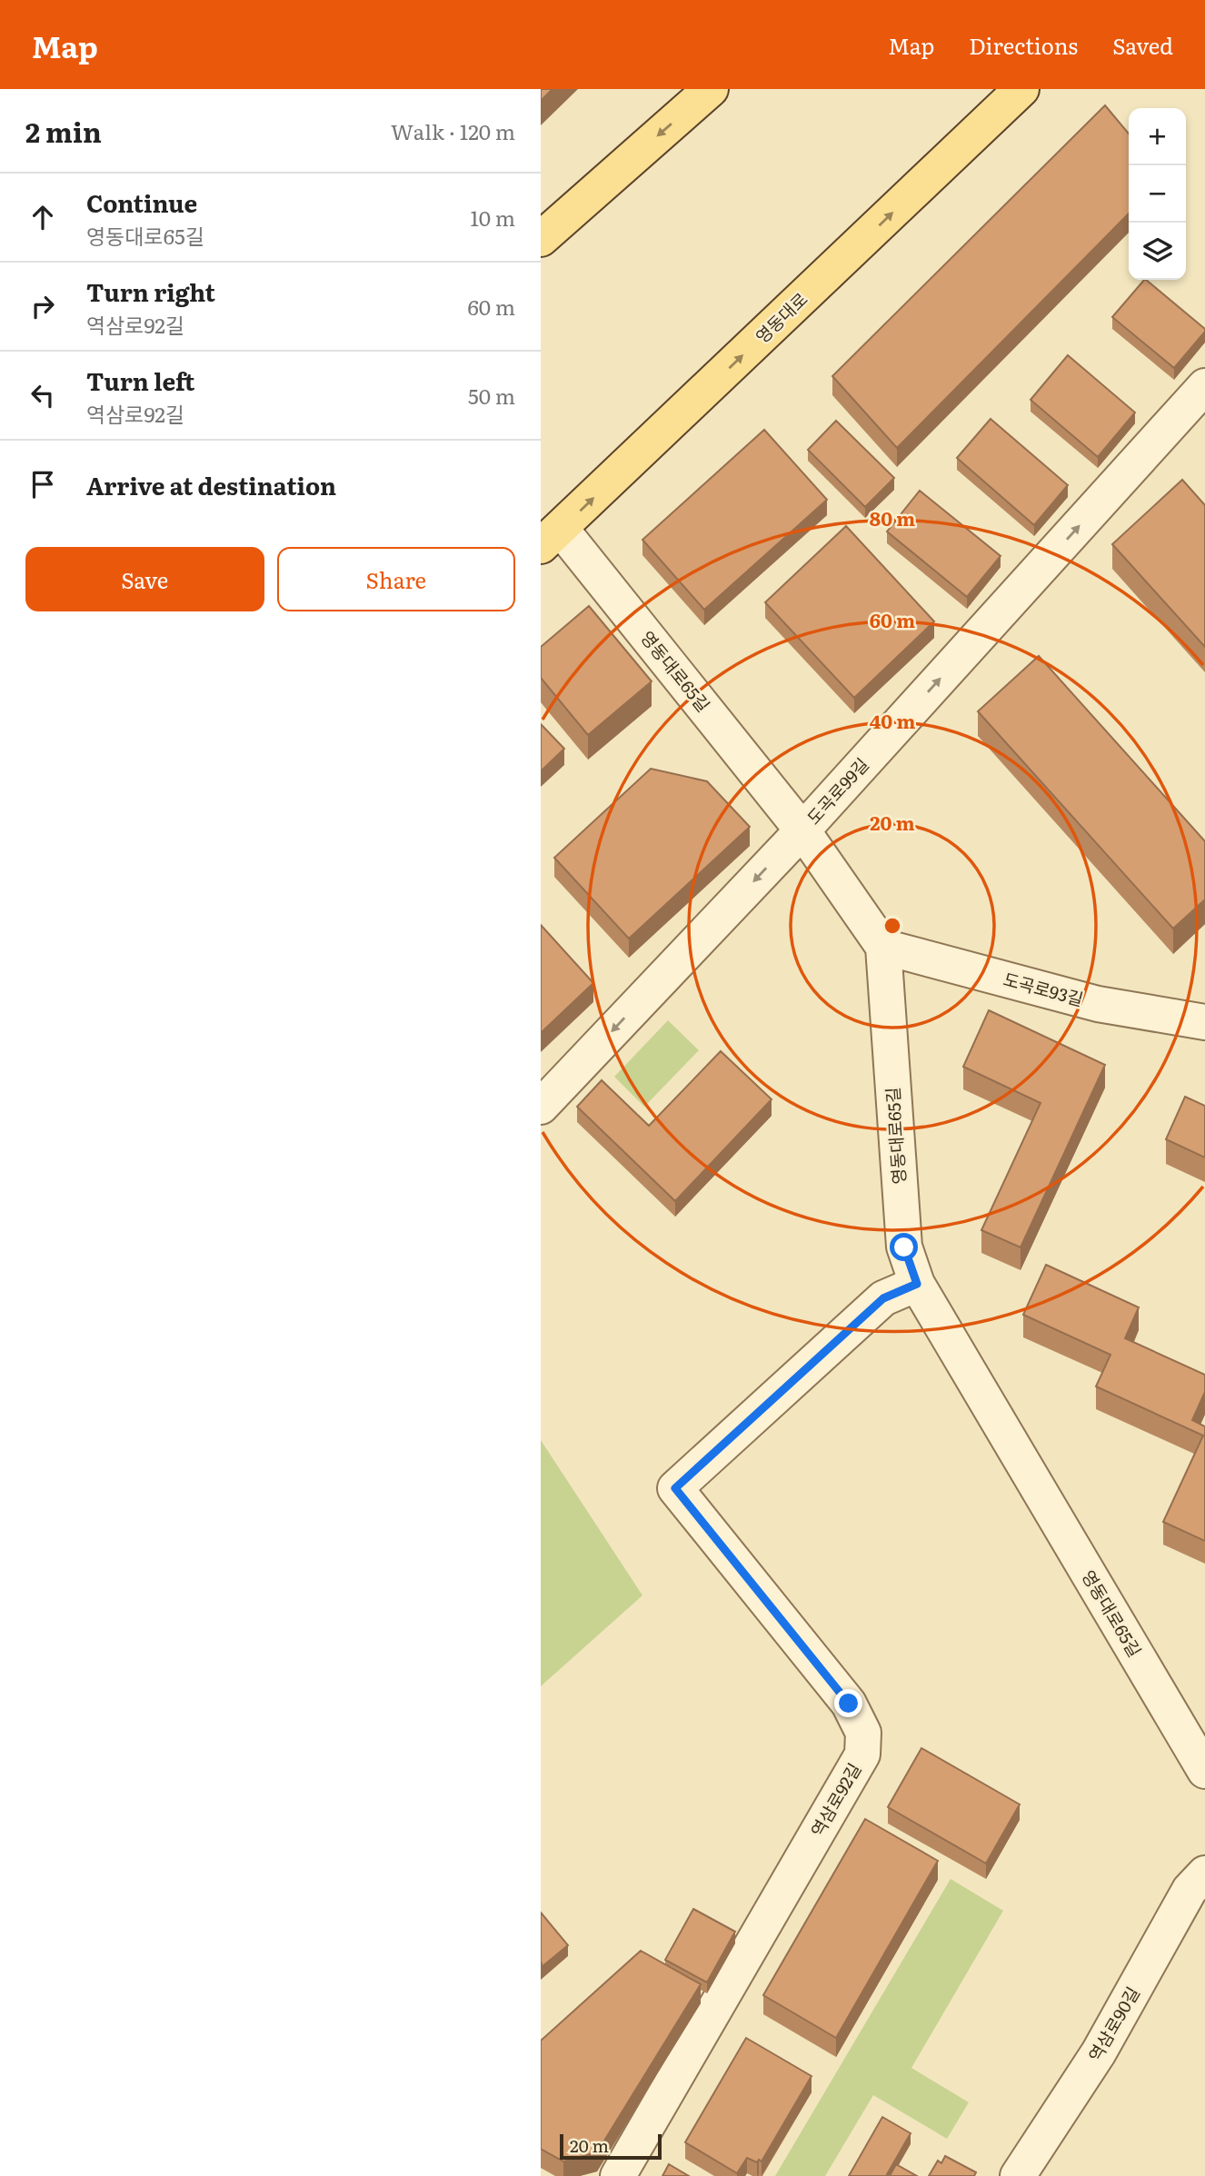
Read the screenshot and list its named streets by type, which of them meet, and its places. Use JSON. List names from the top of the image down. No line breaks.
{"streets":{"main road":["영동대로"],"street":["영동대로65길","도곡로99길","도곡로93길","역삼로92길","역삼로90길"]},"crossings":[["영동대로","영동대로65길"],["영동대로65길","도곡로99길"],["영동대로65길","도곡로93길"],["영동대로65길","역삼로92길"]],"scale_bar":"20 m","page":{"header":"Map","nav":["Map","Directions","Saved"],"heading":["2 min","Walk · 120 m"],"map_buttons":["+","−"],"list":[["Continue","영동대로65길","10 m"],["Turn right","역삼로92길","60 m"],["Turn left","역삼로92길","50 m"],"Arrive at destination"],"buttons":["Save","Share"],"scale":"20 m"},"rings":["80 m","60 m","40 m","20 m"]}
